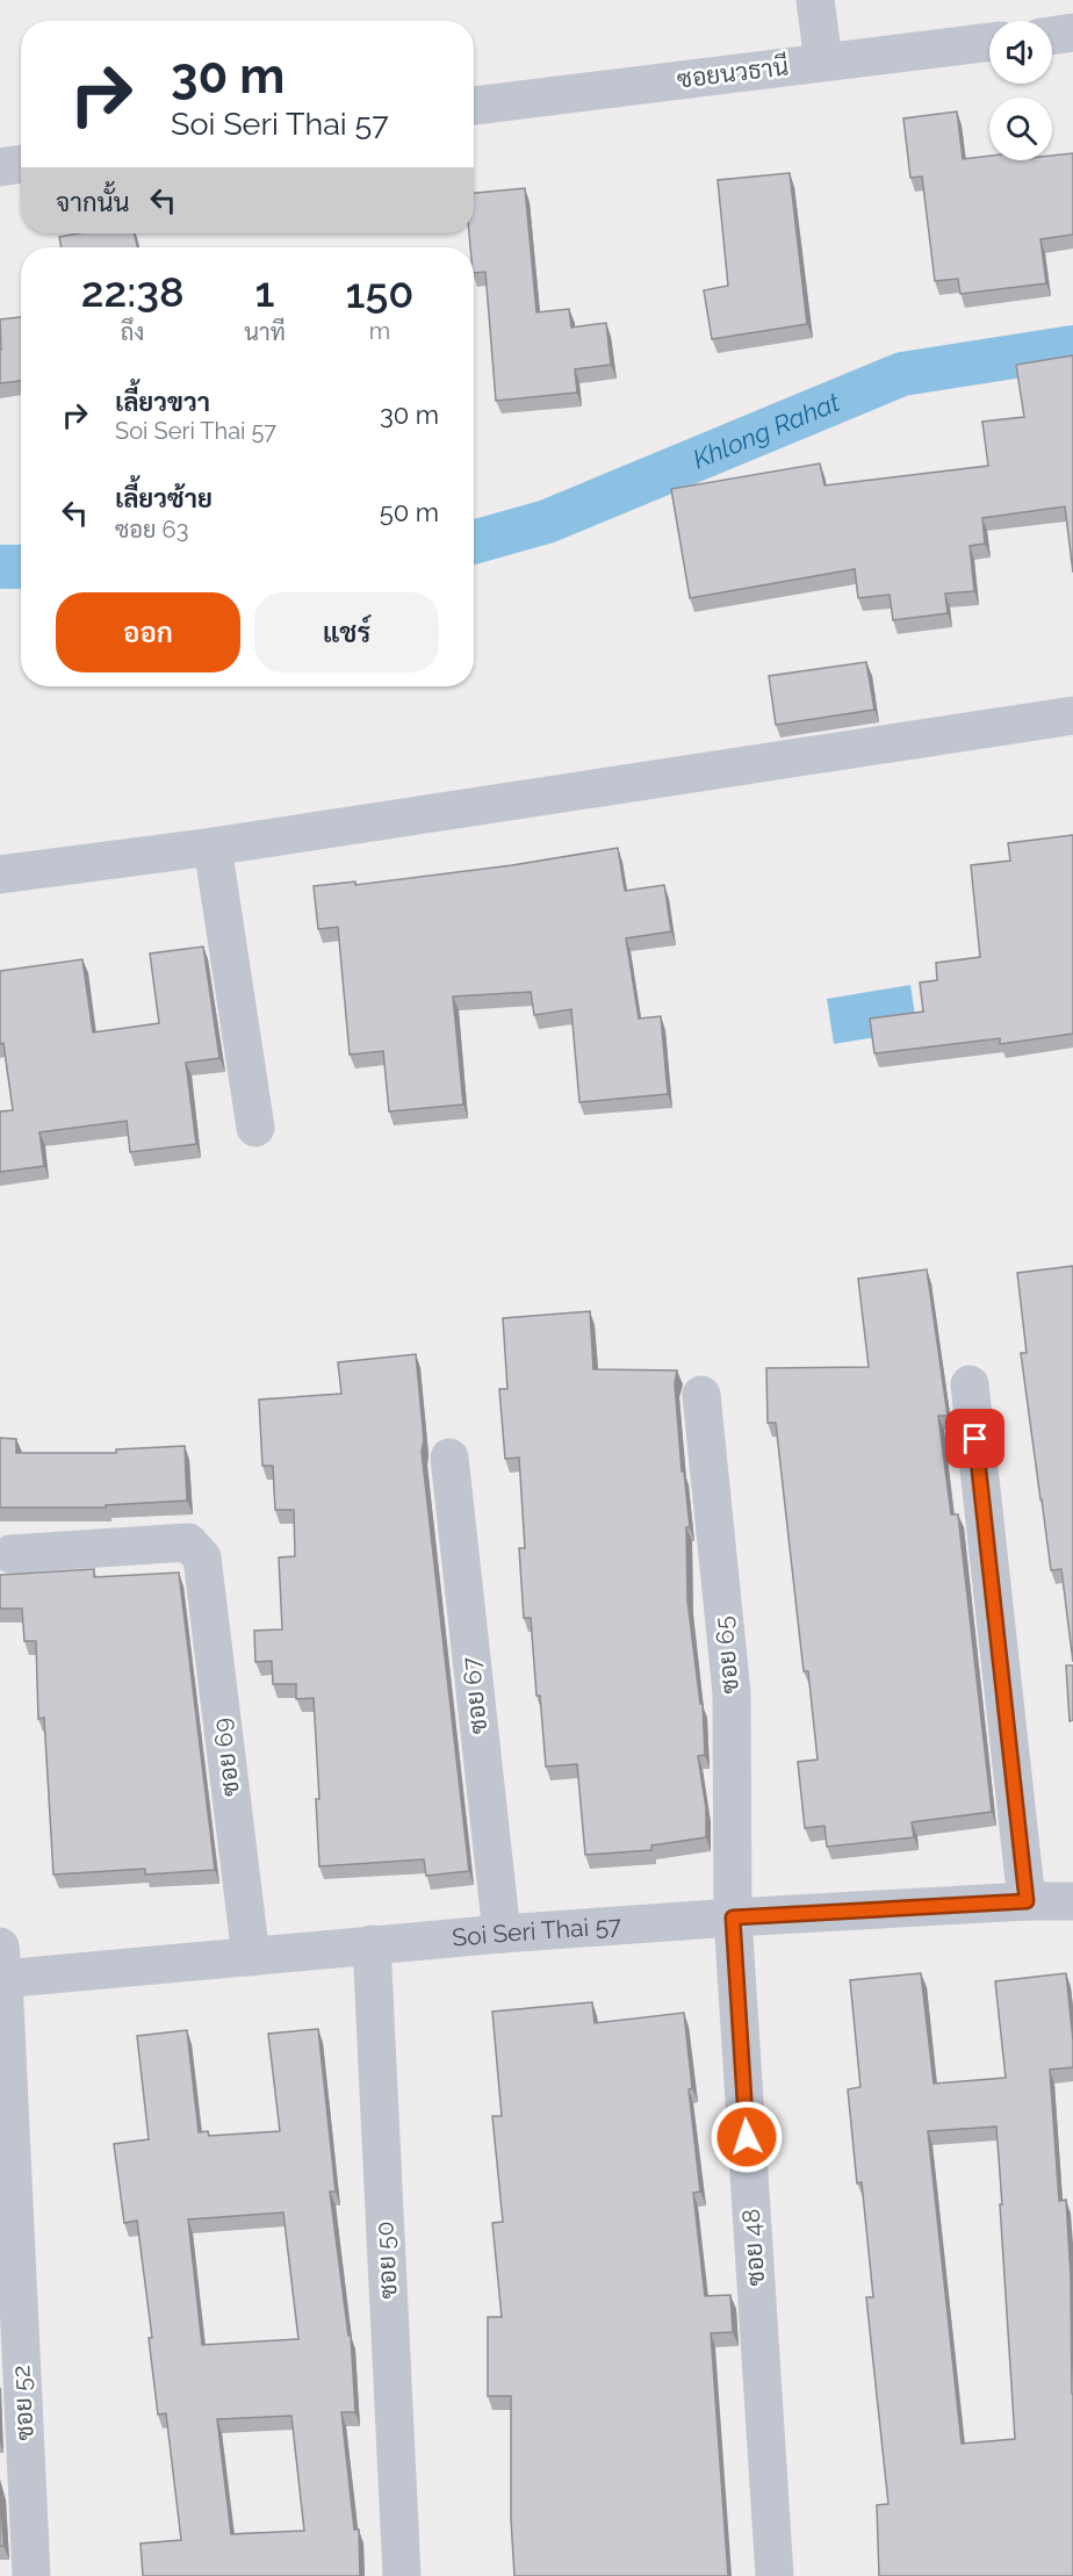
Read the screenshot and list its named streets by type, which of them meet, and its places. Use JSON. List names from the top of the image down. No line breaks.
{"streets":{"street":["ซอยนวธานี","ซอย 65","ซอย 67","ซอย 69","Soi Seri Thai 57","ซอย 48","ซอย 50","ซอย 52"]},"crossings":[["ซอย 65","Soi Seri Thai 57"],["ซอย 65","ซอย 48"],["ซอย 67","Soi Seri Thai 57"],["ซอย 69","Soi Seri Thai 57"],["Soi Seri Thai 57","ซอย 48"],["Soi Seri Thai 57","ซอย 50"],["Soi Seri Thai 57","ซอย 52"]],"water":["Khlong Rahat"],"page":{"turn":["30 m","Soi Seri Thai 57"],"then":"จากนั้น","eta":["22:38","ถึง","1","นาที","150","m"],"list":[{"name":"เลี้ยวขวา","note":"Soi Seri Thai 57","value":"30 m"},{"name":"เลี้ยวซ้าย","note":"ซอย 63","value":"50 m"}],"buttons":["ออก","แชร์"]}}
